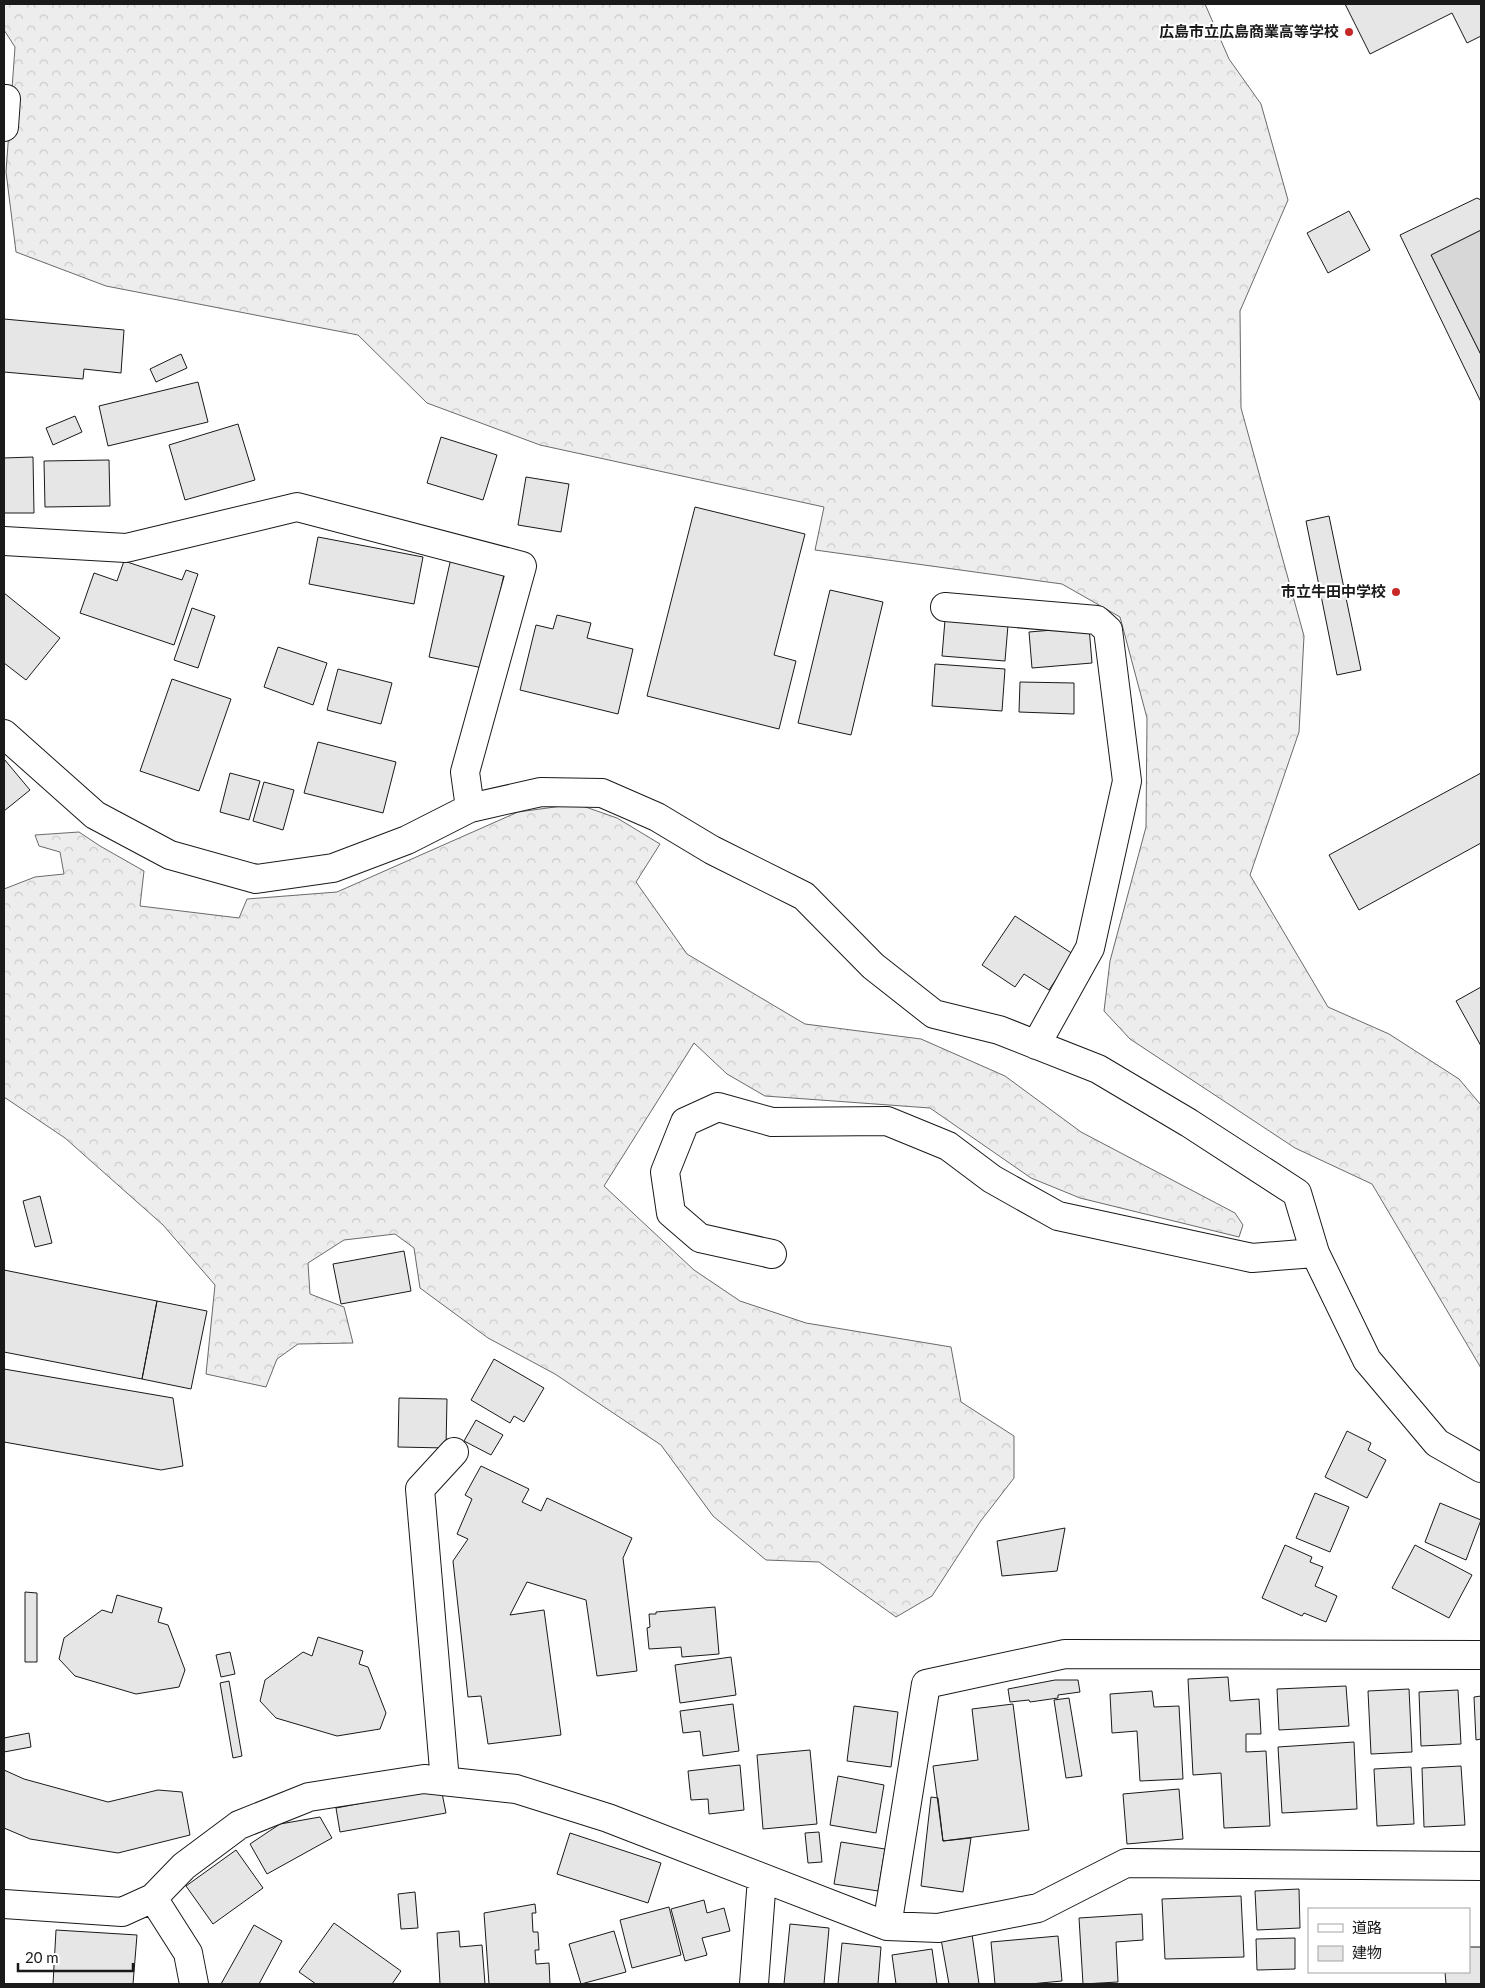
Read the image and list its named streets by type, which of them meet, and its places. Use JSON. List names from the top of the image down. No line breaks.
{"places":["広島市立広島商業高等学校","市立牛田中学校"],"legend":["道路","建物"],"scale_bar":"20 m"}
